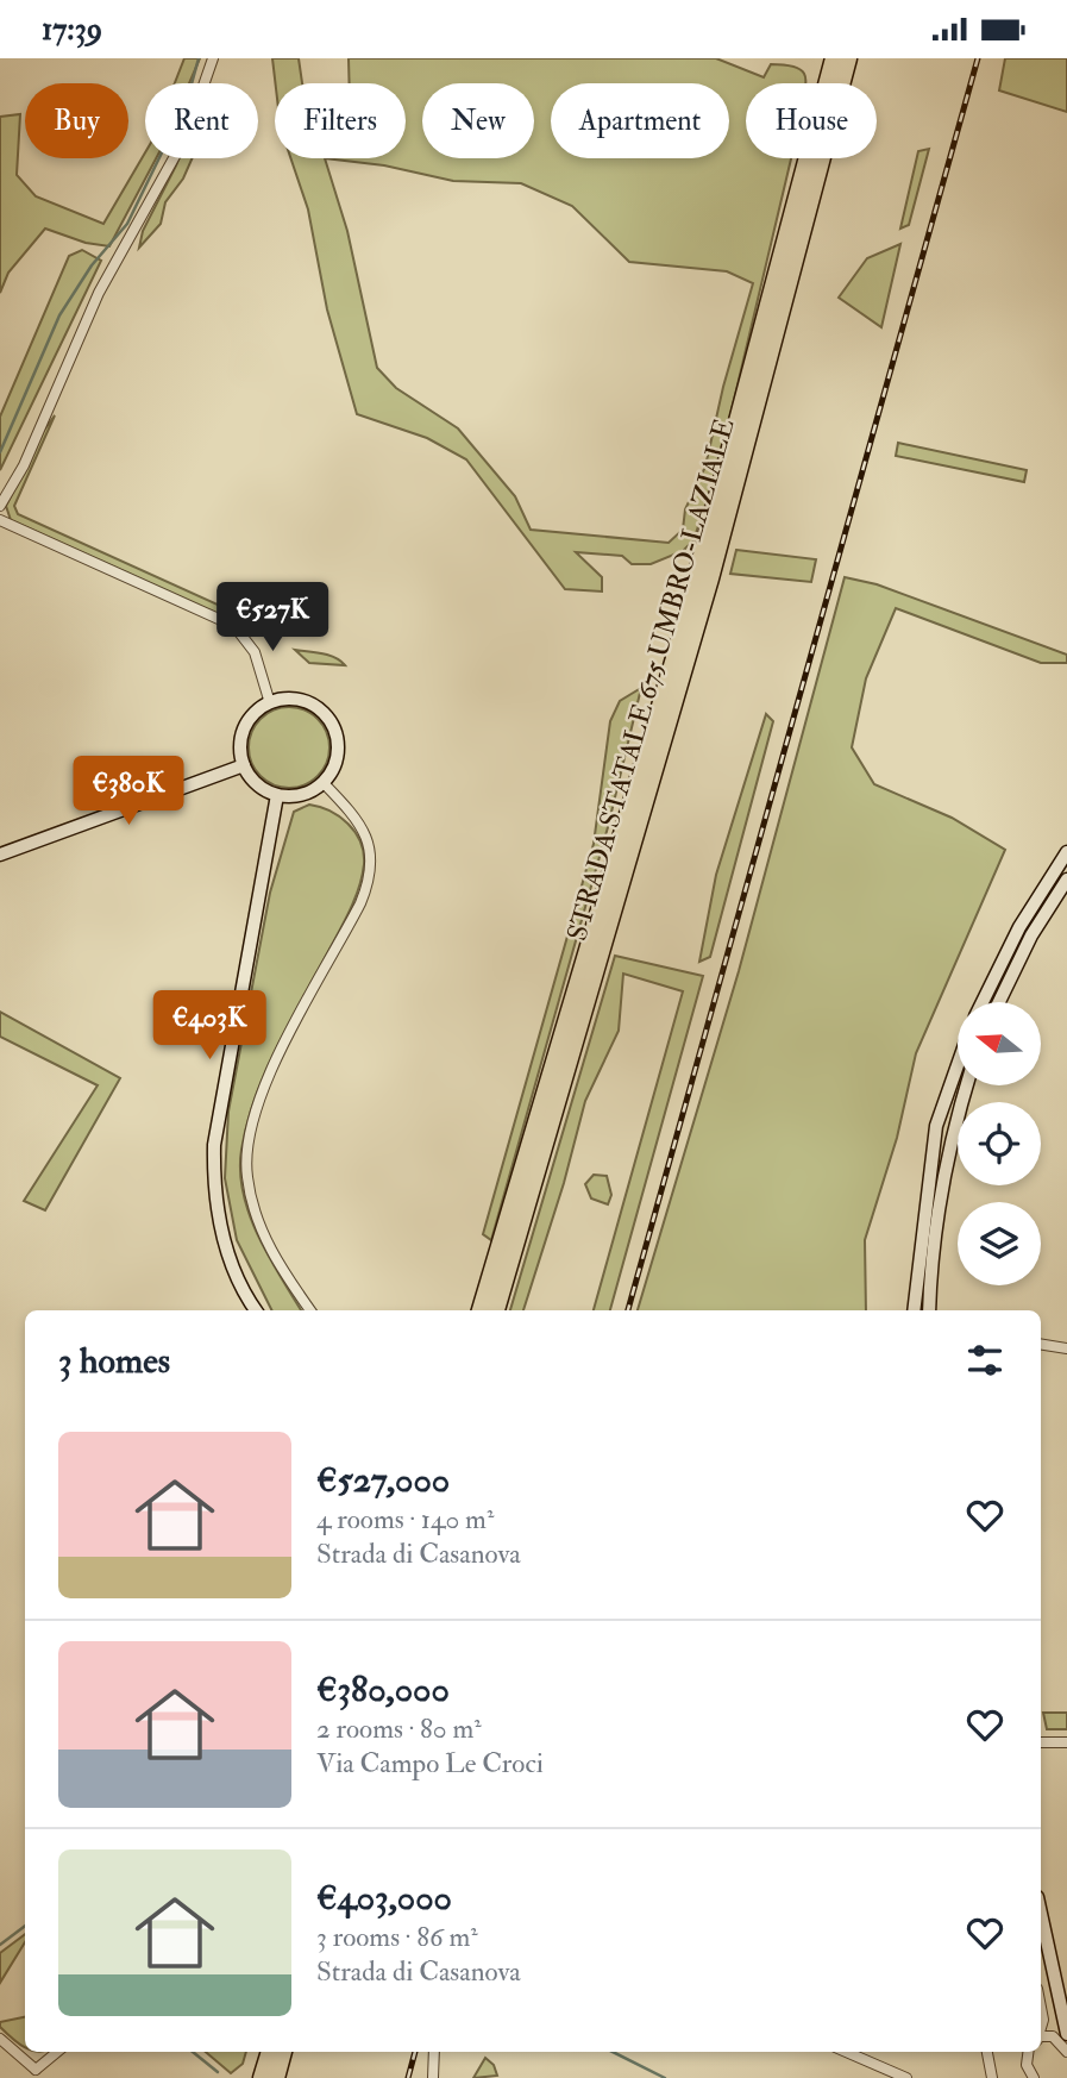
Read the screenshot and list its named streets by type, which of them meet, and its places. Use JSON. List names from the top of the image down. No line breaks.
{"streets":{"highway":["STRADA STATALE 675 UMBRO-LAZIALE"]},"north":"left","page":{"status":"17:39","chip":["Buy","Rent","Filters","New","Apartment","House"],"price":["€527K","€380K","€403K"],"heading":"3 homes","list":[{"name":"€527,000","note":"4 rooms · 140 m² · Strada di Casanova"},{"name":"€380,000","note":"2 rooms · 80 m² · Via Campo Le Croci"},{"name":"€403,000","note":"3 rooms · 86 m² · Strada di Casanova"}]}}
